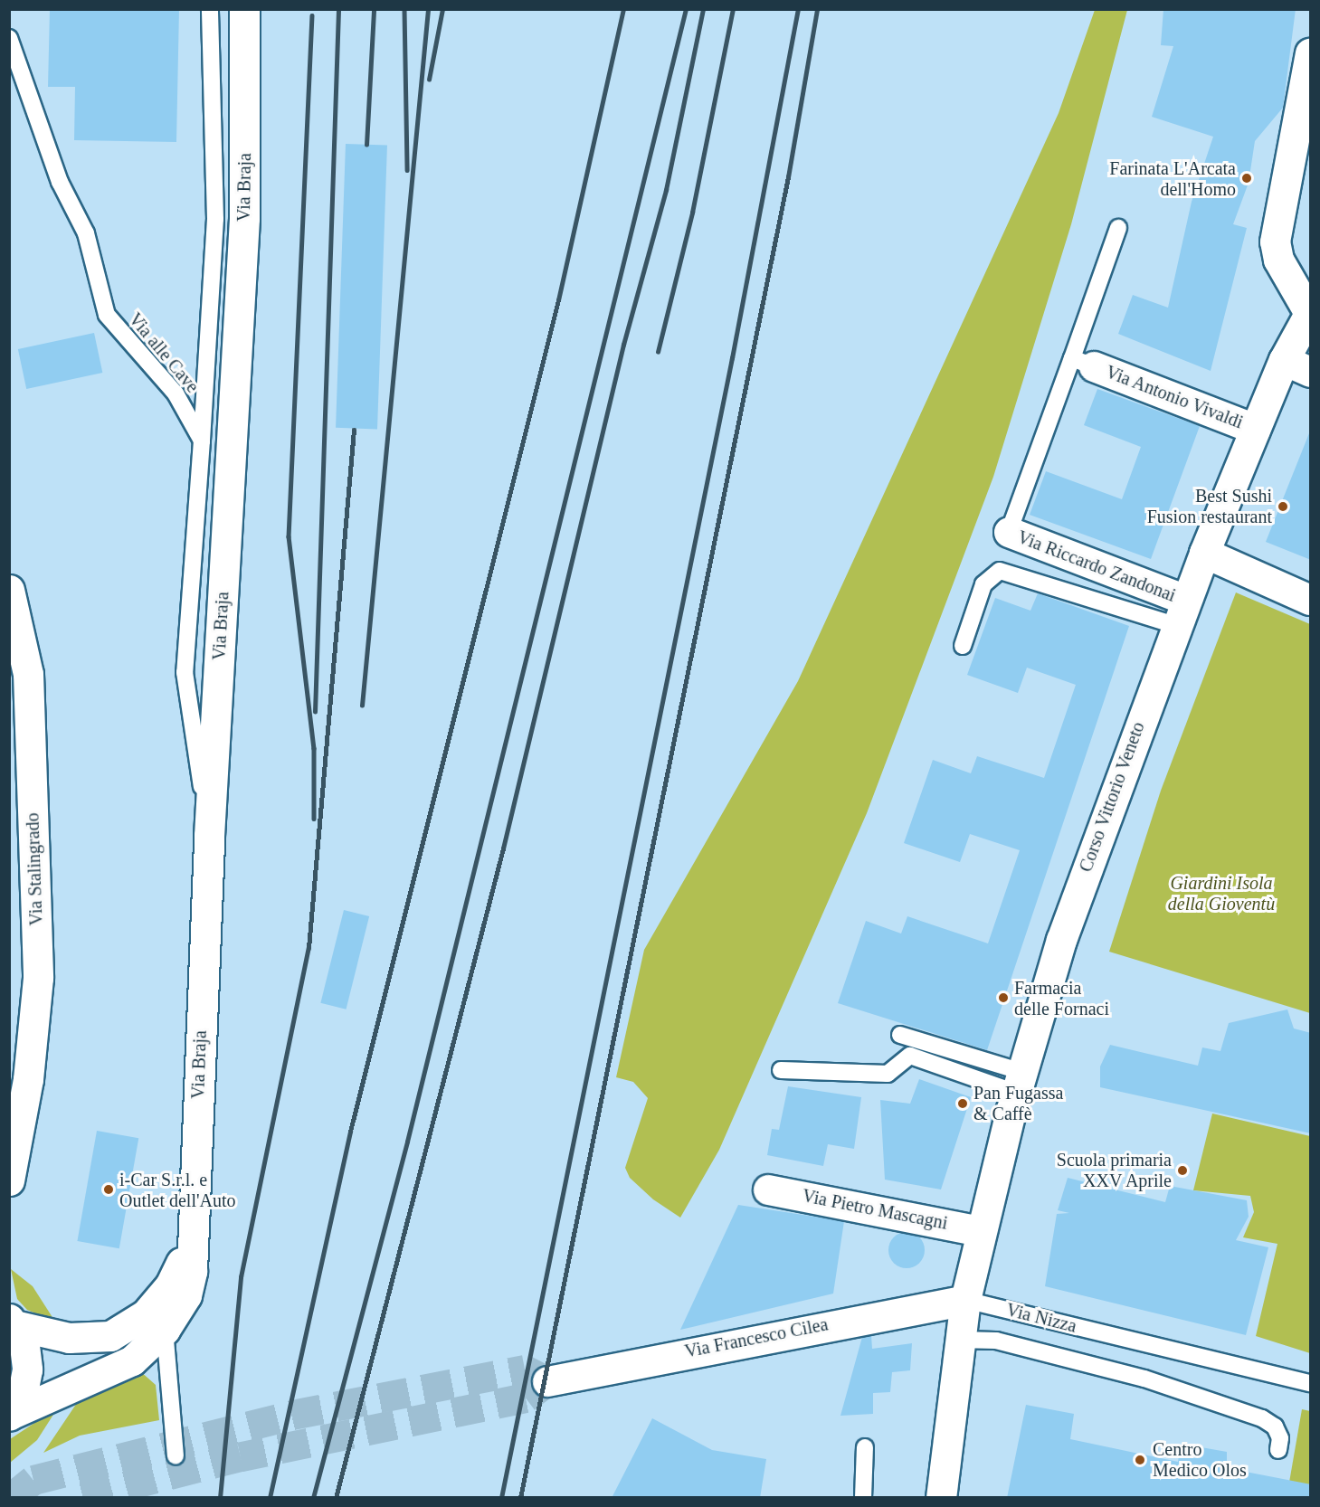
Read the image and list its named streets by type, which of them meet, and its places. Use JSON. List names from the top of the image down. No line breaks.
{"streets":{"main road":["Via Braja","Via Antonio Vivaldi","Via Riccardo Zandonai","Corso Vittorio Veneto","Via Stalingrado","Via Pietro Mascagni","Via Francesco Cilea"],"lane":["Via alle Cave","Via Nizza"]},"crossings":[["Via Antonio Vivaldi","Corso Vittorio Veneto"],["Via Riccardo Zandonai","Corso Vittorio Veneto"],["Corso Vittorio Veneto","Via Pietro Mascagni"],["Corso Vittorio Veneto","Via Nizza"],["Corso Vittorio Veneto","Via Francesco Cilea"],["Via Nizza","Via Francesco Cilea"]],"parks":["Giardini Isola della Gioventù"],"places":["Farinata L'Arcata dell'Homo","Best Sushi Fusion restaurant","Farmacia delle Fornaci","Pan Fugassa & Caffè","Scuola primaria XXV Aprile","i-Car S.r.l. e Outlet dell'Auto","Centro Medico Olos"]}
